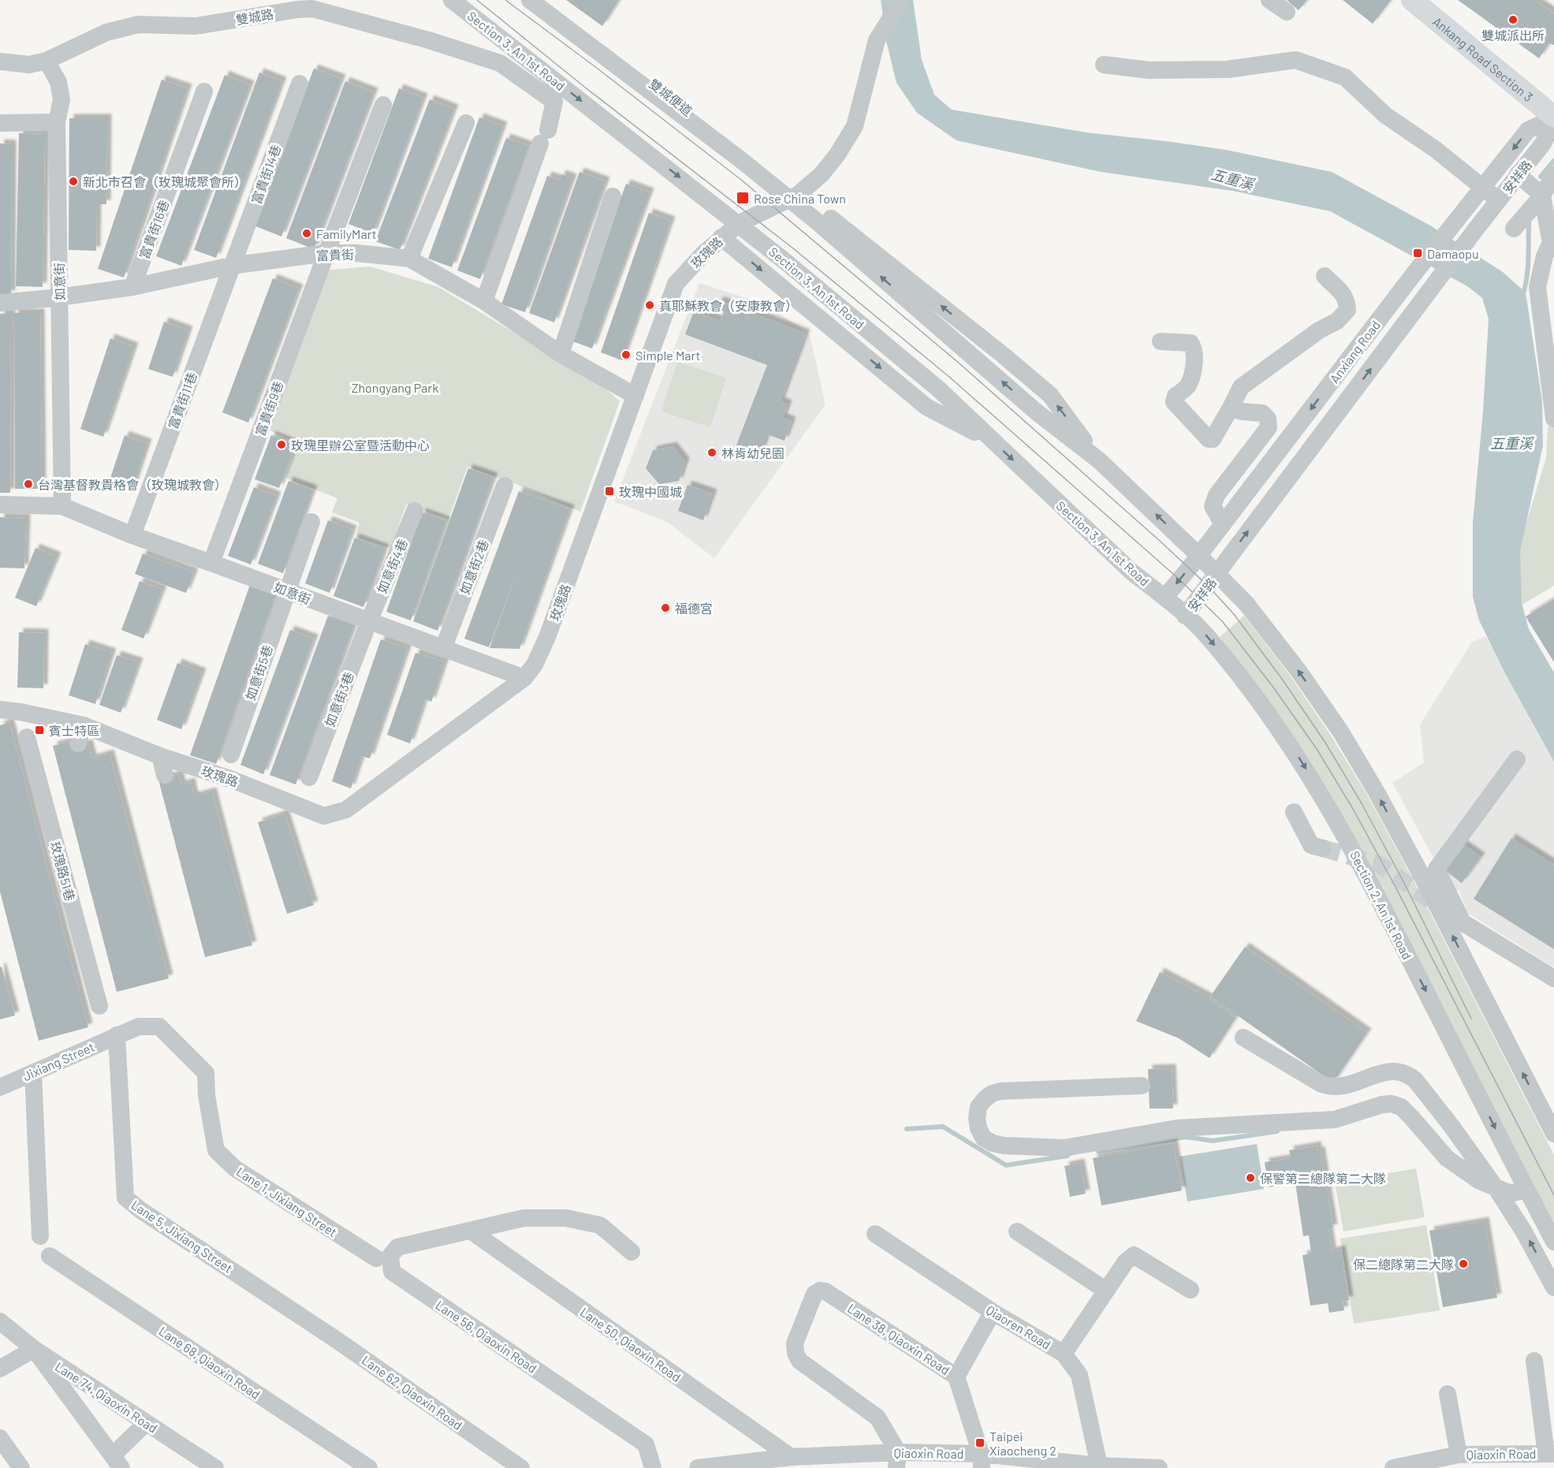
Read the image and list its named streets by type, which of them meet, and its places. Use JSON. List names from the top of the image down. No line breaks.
{"streets":{"main road":["Ankang Road Section 3"],"street":["雙城路","Section 3, An 1st Road","雙城便道","富貴街14巷","安祥路","富貴街16巷","玫瑰路","富貴街","如意街","Anxiang Road","富貴街11巷","富貴街9巷","如意街4巷","如意街2巷","如意街5巷","如意街3巷","玫瑰路51巷","Section 2, An 1st Road","Jixiang Street","Lane 1, Jixiang Street","Lane 5, Jixiang Street","Qiaoren Road","Lane 56, Qiaoxin Road","Lane 38, Qiaoxin Road","Lane 50, Qiaoxin Road","Lane 68, Qiaoxin Road","Lane 62, Qiaoxin Road","Lane 74, Qiaoxin Road","Qiaoxin Road"]},"crossings":[["雙城路","富貴街"],["雙城路","如意街"],["Section 3, An 1st Road","Anxiang Road"],["Section 3, An 1st Road","Section 2, An 1st Road"],["Ankang Road Section 3","安祥路"],["Ankang Road Section 3","Anxiang Road"],["雙城便道","玫瑰路"],["富貴街14巷","富貴街"],["富貴街14巷","富貴街11巷"],["安祥路","Anxiang Road"],["安祥路","Section 2, An 1st Road"],["富貴街16巷","富貴街"],["玫瑰路","富貴街"],["玫瑰路","如意街"],["富貴街","如意街"],["富貴街","富貴街11巷"],["富貴街","富貴街9巷"],["如意街","富貴街11巷"],["如意街","富貴街9巷"],["如意街","如意街4巷"],["如意街","如意街2巷"],["如意街","如意街5巷"],["如意街","如意街3巷"],["Anxiang Road","Section 2, An 1st Road"],["如意街4巷","如意街3巷"],["Jixiang Street","Lane 1, Jixiang Street"],["Jixiang Street","Lane 5, Jixiang Street"],["Lane 1, Jixiang Street","Lane 5, Jixiang Street"],["Lane 5, Jixiang Street","Lane 62, Qiaoxin Road"],["Qiaoren Road","Qiaoxin Road"],["Lane 56, Qiaoxin Road","Lane 50, Qiaoxin Road"],["Lane 38, Qiaoxin Road","Qiaoxin Road"],["Lane 50, Qiaoxin Road","Qiaoxin Road"]],"water":["五重溪"],"parks":["Zhongyang Park"],"places":{"other":["雙城派出所","新北市召會（玫瑰城聚會所）","FamilyMart","真耶穌教會（安康教會）","Simple Mart","玫瑰里辦公室暨活動中心","林肯幼兒園","台灣基督教貴格會（玫瑰城教會）","福德宮","保警第二總隊第二大隊","保二總隊第二大隊"],"transit":["Rose China Town","Damaopu","玫瑰中國城","賓士特區","Taipei Xiaocheng 2"]}}
